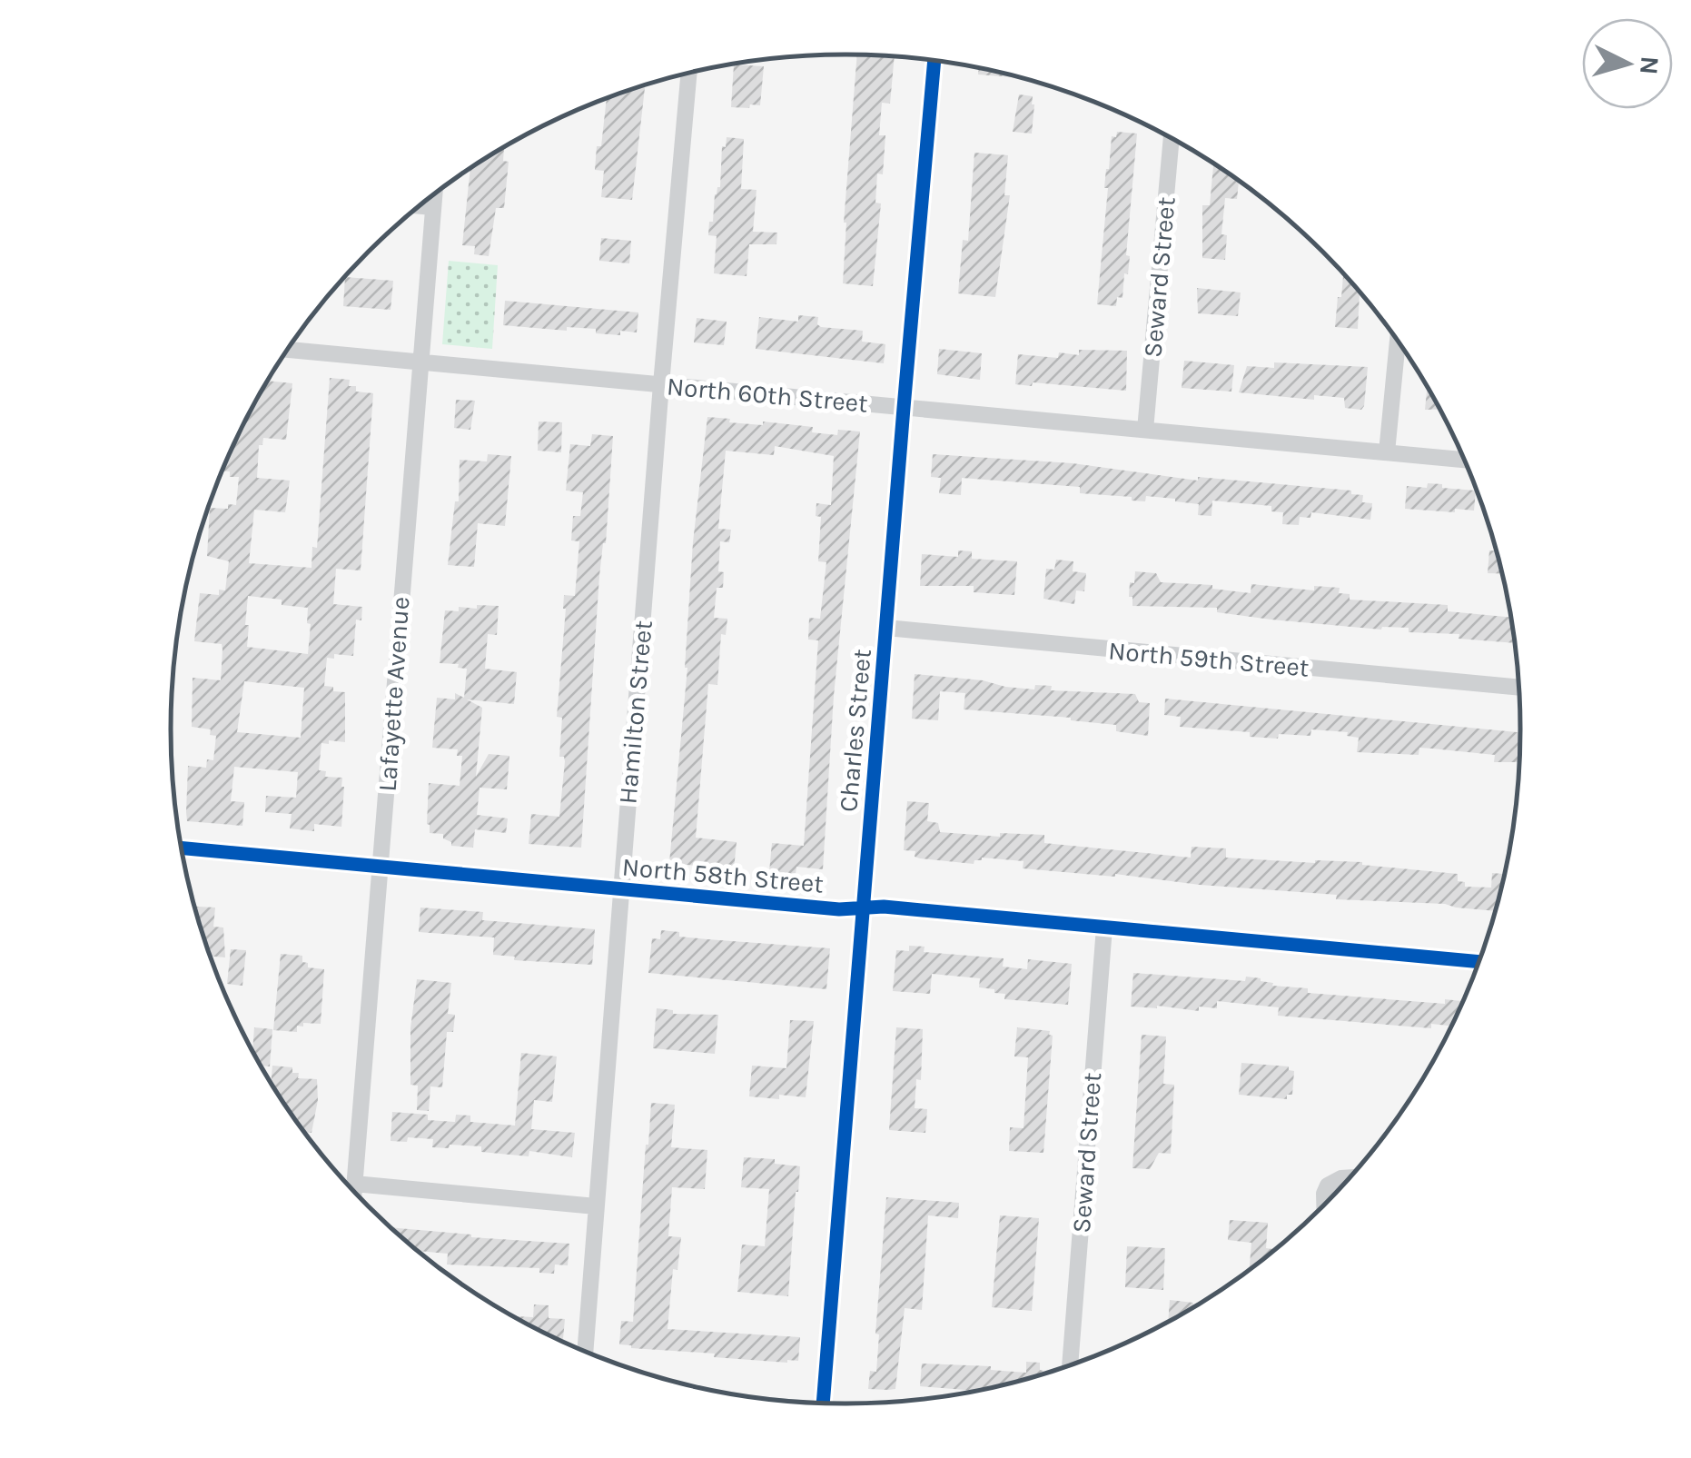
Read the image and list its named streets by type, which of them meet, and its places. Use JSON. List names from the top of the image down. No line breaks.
{"streets":{"street":["Seward Street","North 60th Street","North 59th Street","Lafayette Avenue","Hamilton Street","Charles Street","North 58th Street"]},"crossings":[["Seward Street","North 60th Street"],["Seward Street","North 58th Street"],["North 60th Street","Lafayette Avenue"],["North 60th Street","Hamilton Street"],["North 60th Street","Charles Street"],["North 59th Street","Charles Street"],["Lafayette Avenue","North 58th Street"],["Hamilton Street","North 58th Street"],["Charles Street","North 58th Street"]],"north":"right"}
